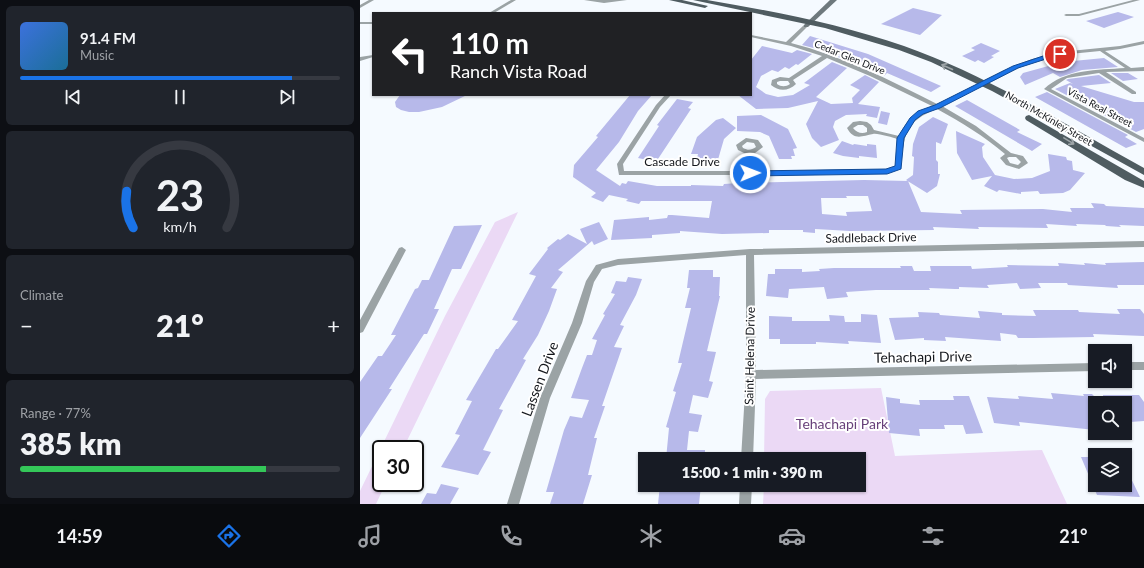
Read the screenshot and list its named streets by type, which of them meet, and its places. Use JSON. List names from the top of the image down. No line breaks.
{"streets":{"main road":["North McKinley Street"],"street":["Cedar Glen Drive","Vista Real Street","Cascade Drive","Saddleback Drive","Saint Helena Drive","Tehachapi Drive","Lassen Drive"]},"crossings":[["Saddleback Drive","Saint Helena Drive"],["Saddleback Drive","Lassen Drive"],["Saint Helena Drive","Tehachapi Drive"]],"parks":["Tehachapi Park"],"page":{"turn":["110 m","Ranch Vista Road"],"song":["91.4 FM","Music"],"tile":["Climate",["Range · 77%","385 km"]],"heat":["−","21°","+"],"limit":"30","trip":"15:00 · 1 min · 390 m","tabs":["14:59","21°"],"gauge":["23","km/h"]}}
